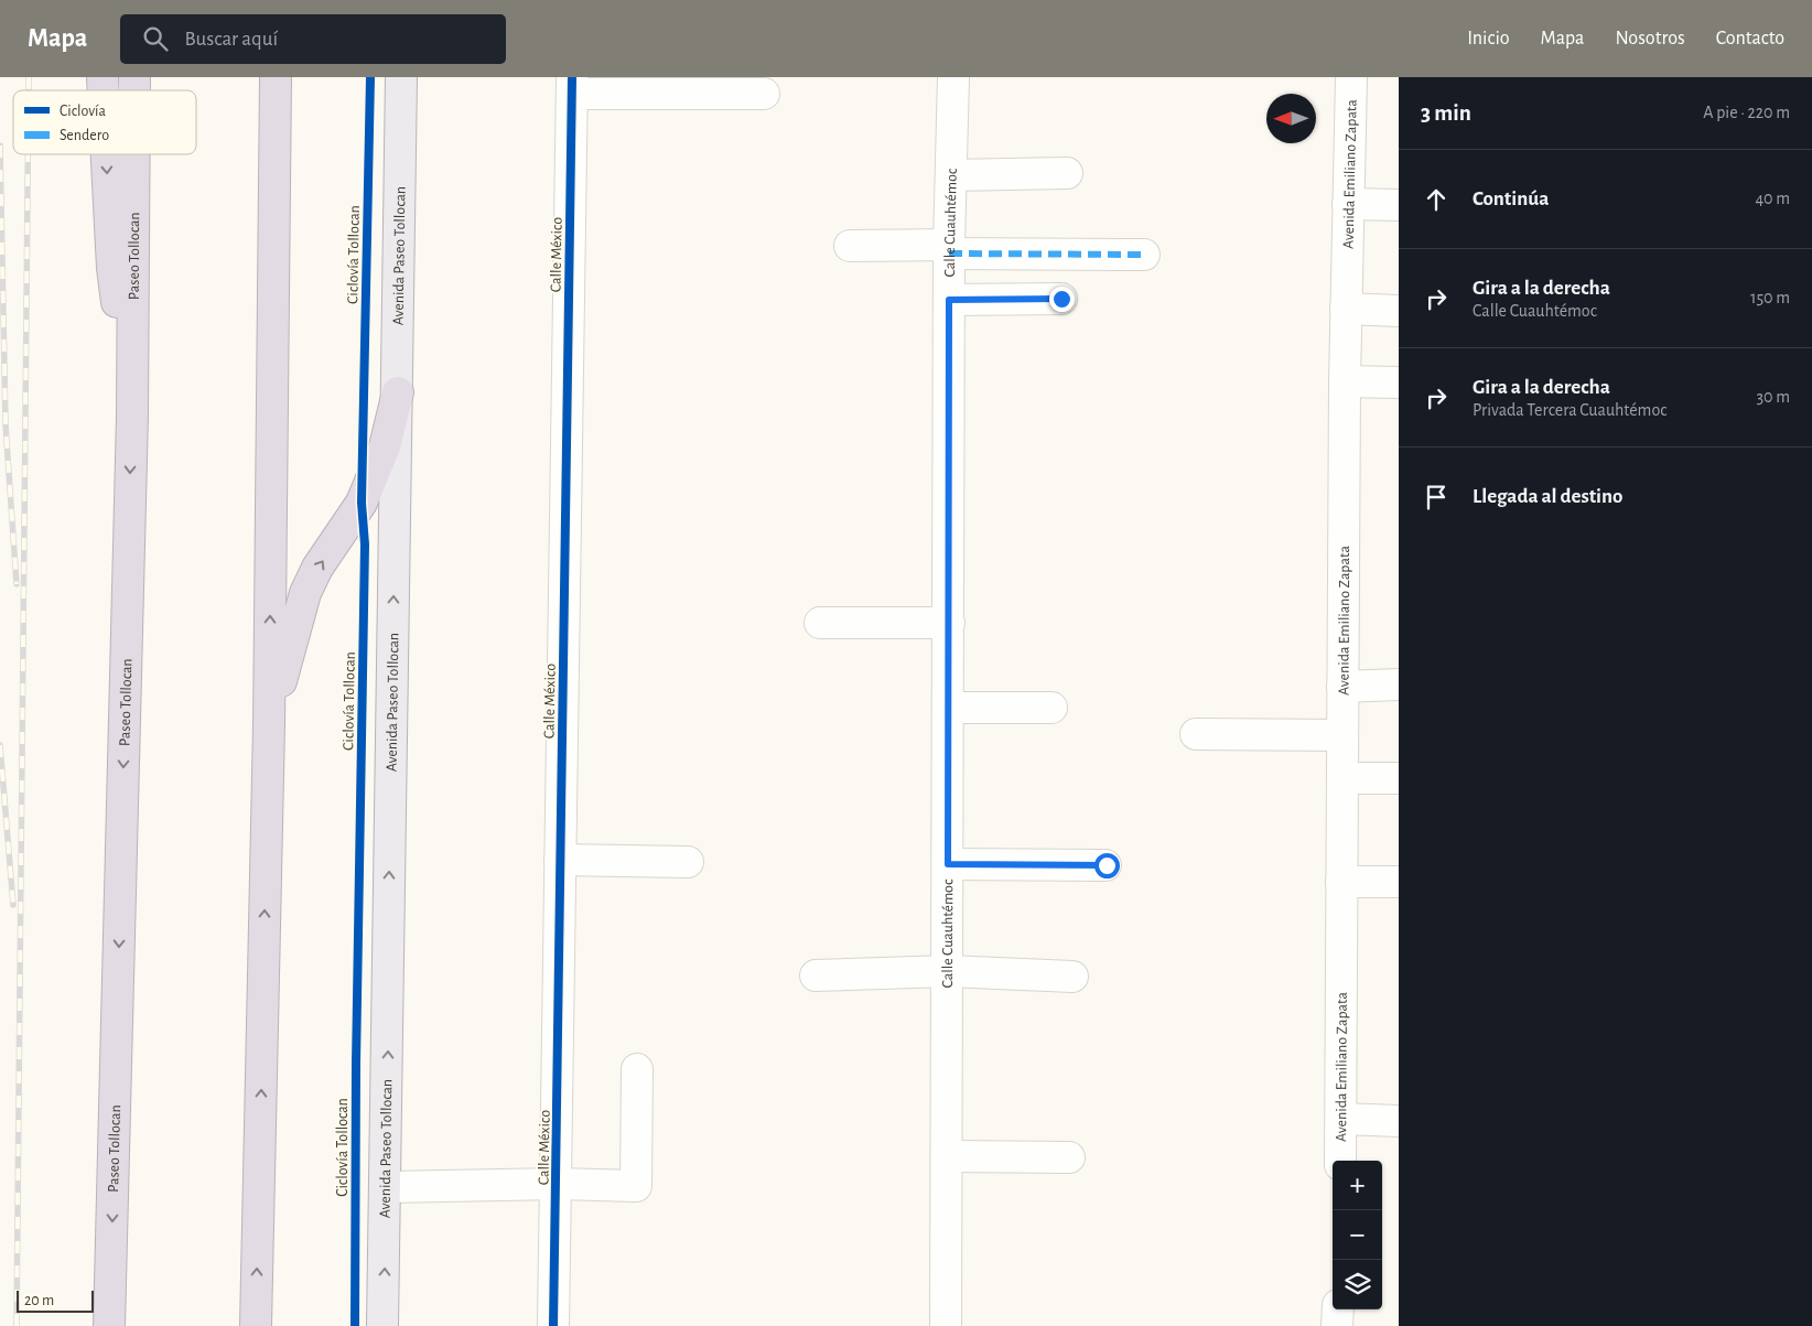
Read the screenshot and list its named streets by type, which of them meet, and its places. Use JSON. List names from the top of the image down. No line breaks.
{"streets":{"highway":["Paseo Tollocan"],"main road":["Avenida Paseo Tollocan"],"street":["Avenida Emiliano Zapata","Calle Cuauhtémoc","Calle México"],"cycle path":["Ciclovía Tollocan"]},"one_way":["Avenida Paseo Tollocan"],"legend":["Ciclovía","Sendero"],"scale_bar":"20 m","north":"left","page":{"header":"Mapa","search":"Buscar aquí","nav":["Inicio","Mapa","Nosotros","Contacto"],"heading":["3 min","A pie · 220 m"],"list":[["Continúa","40 m"],["Gira a la derecha","Calle Cuauhtémoc","150 m"],["Gira a la derecha","Privada Tercera Cuauhtémoc","30 m"],"Llegada al destino"],"map_buttons":["+","−"],"scale":"20 m"}}
